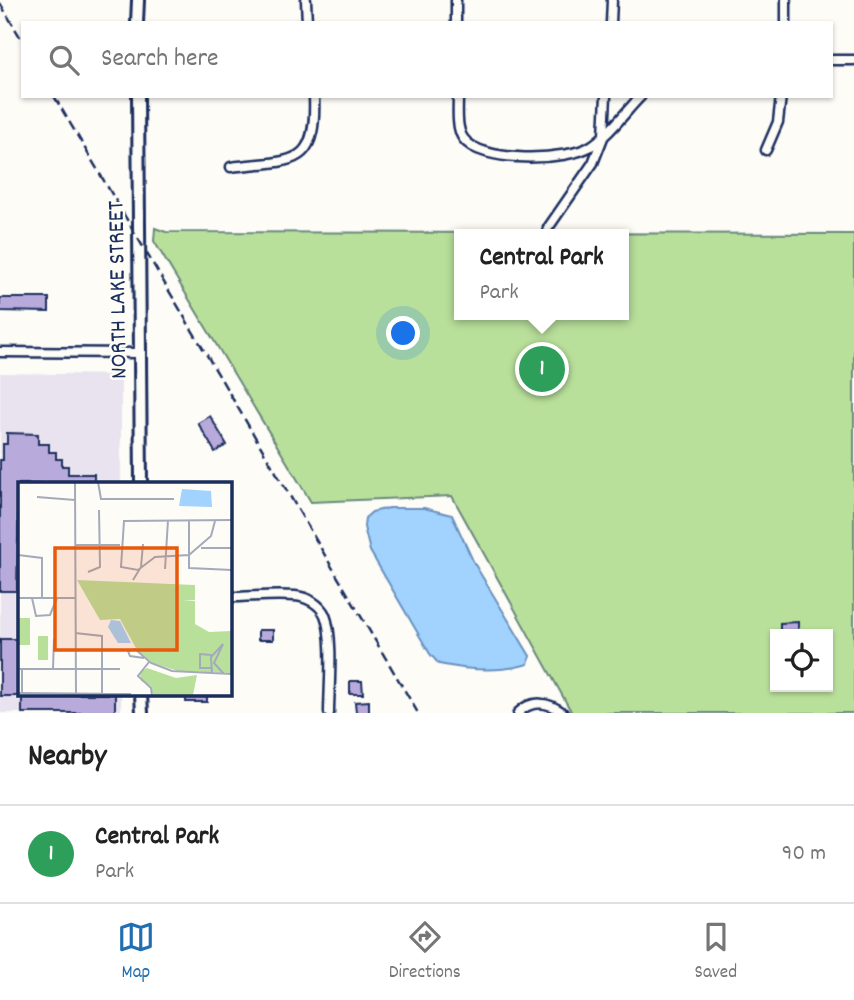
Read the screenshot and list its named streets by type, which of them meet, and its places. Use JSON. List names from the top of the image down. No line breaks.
{"streets":{"street":["NORTH LAKE STREET"]},"page":{"search":"Search here","popup":["Central Park","Park"],"pins":"1","heading":"Nearby","list":[{"mark":"1","name":"Central Park","note":"Park","value":"90 m"}],"nav":["Map","Directions","Saved"]}}
